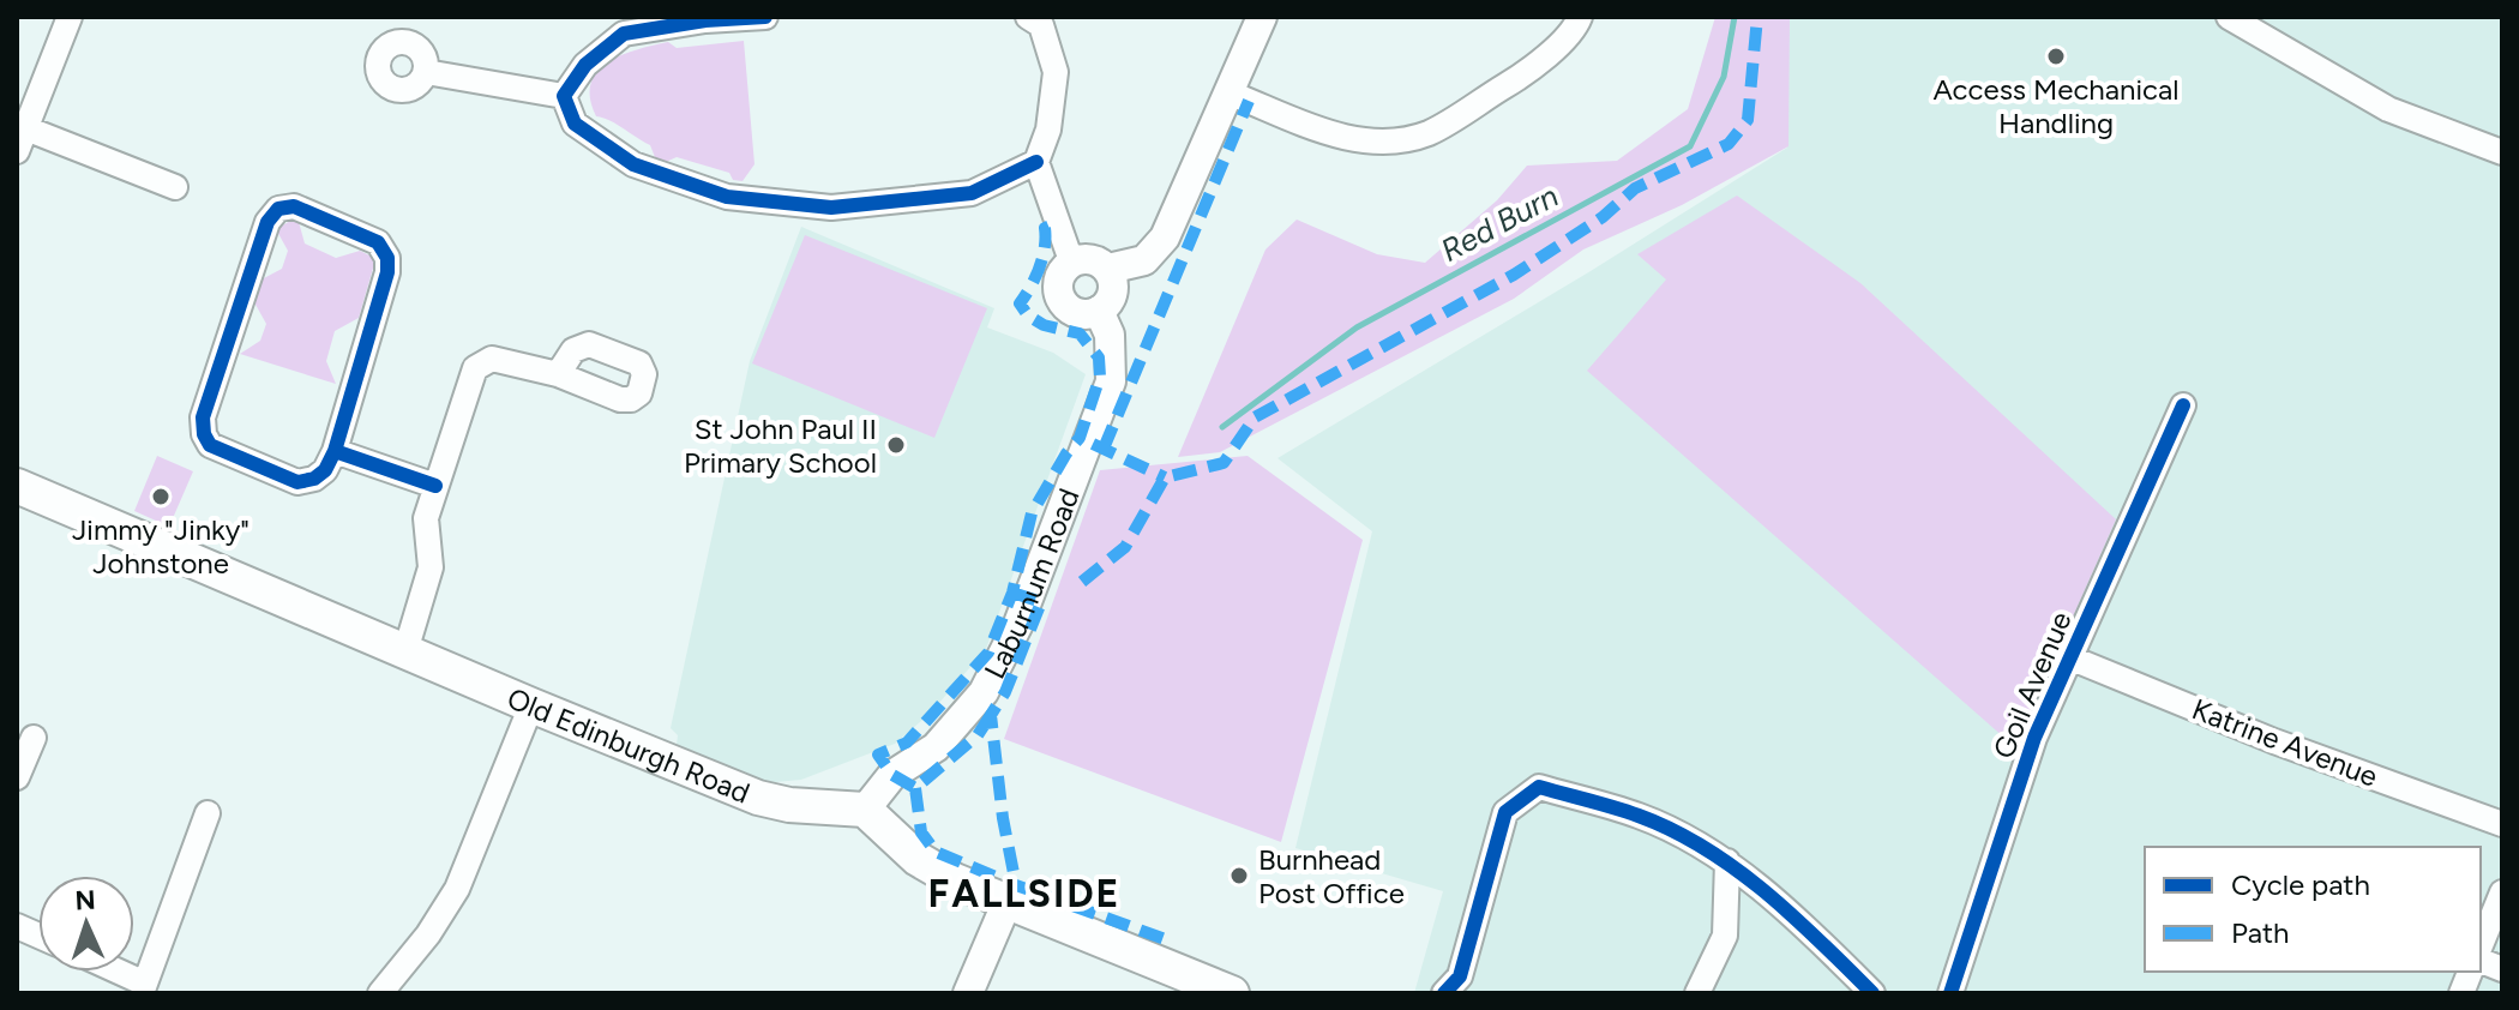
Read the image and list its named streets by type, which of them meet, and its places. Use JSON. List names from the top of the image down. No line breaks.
{"streets":{"main road":["Old Edinburgh Road"],"street":["Laburnum Road","Goil Avenue","Katrine Avenue"]},"crossings":[["Laburnum Road","Old Edinburgh Road"],["Goil Avenue","Katrine Avenue"]],"districts":["FALLSIDE"],"water":["Red Burn"],"places":["Access Mechanical Handling","St John Paul II Primary School","Jimmy \"Jinky\" Johnstone","Burnhead Post Office"],"legend":["Cycle path","Path"],"north":"top"}
